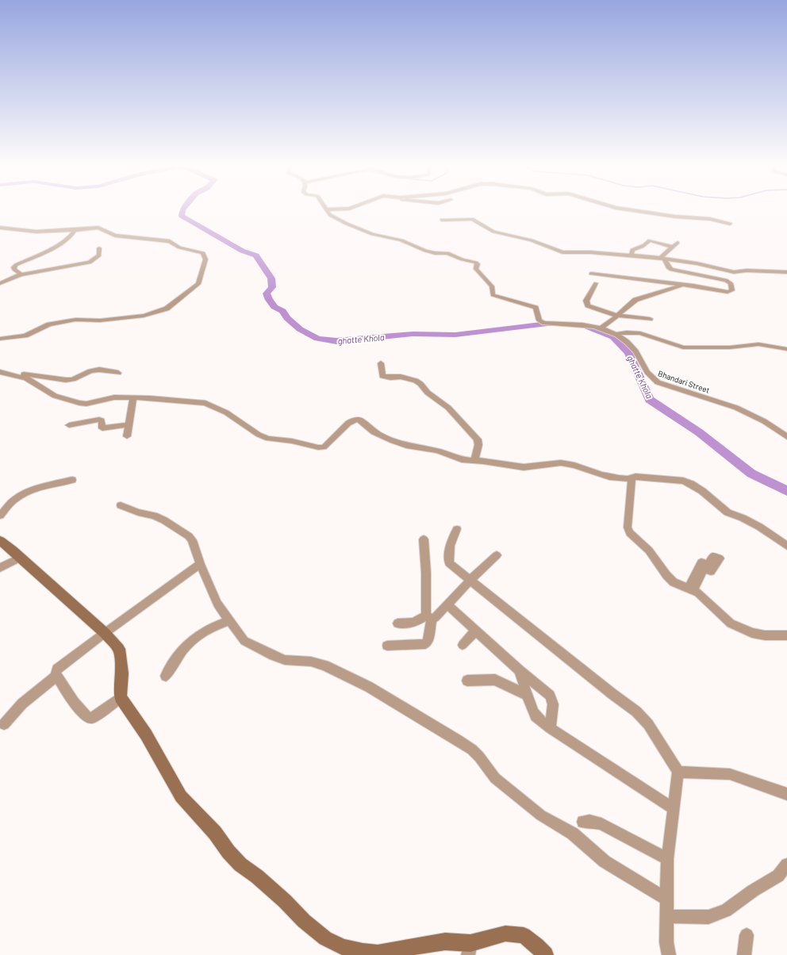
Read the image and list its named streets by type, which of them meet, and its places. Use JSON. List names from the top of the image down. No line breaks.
{"streets":{"street":["Bhandari Street"]},"water":["ghatte Khola"]}
